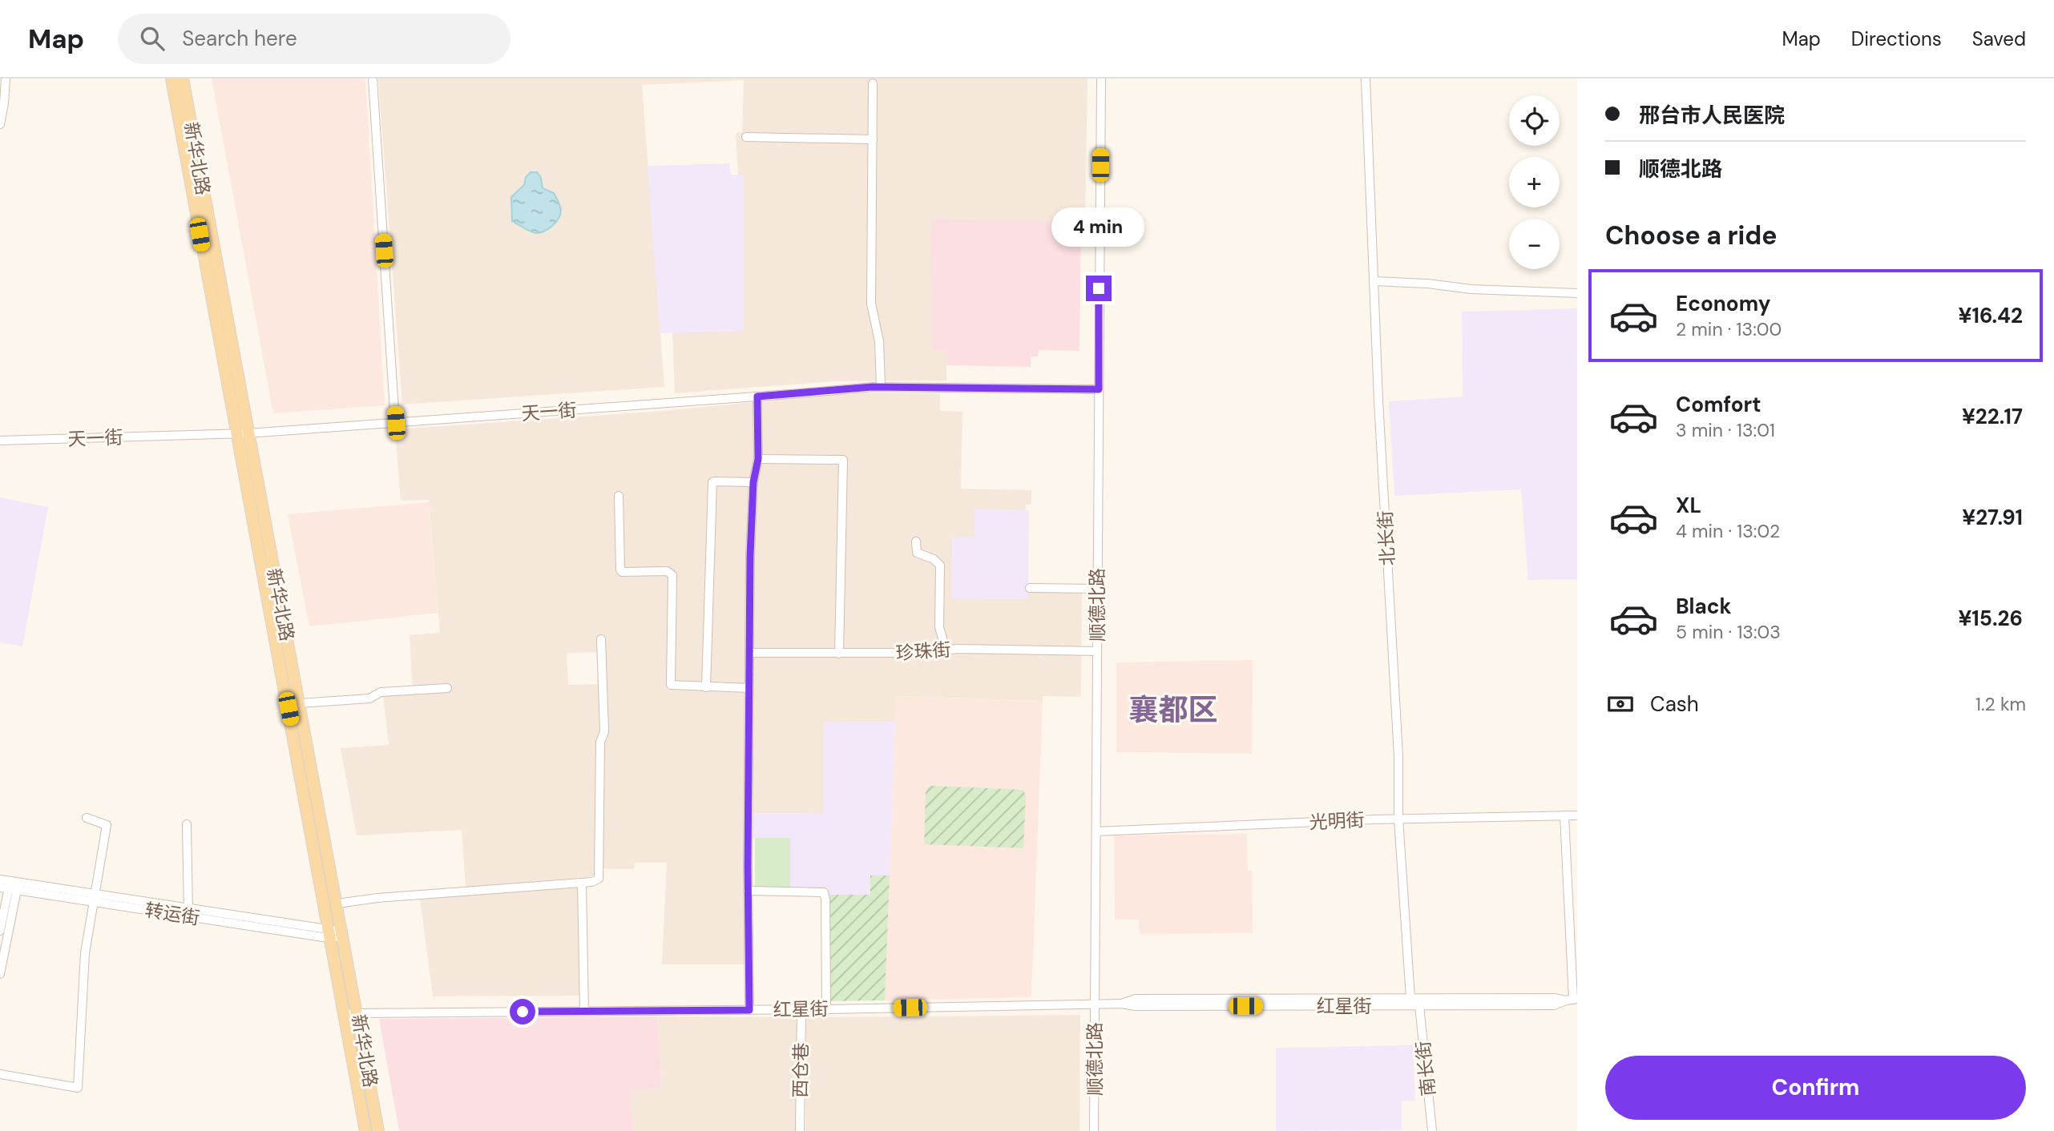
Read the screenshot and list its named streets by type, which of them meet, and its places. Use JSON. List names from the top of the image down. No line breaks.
{"streets":{"main road":["新华北路"],"street":["天一街","北长街","顺德北路","珍珠街","光明街","转运街","红星街","南长街","西仓巷"]},"crossings":[["新华北路","天一街"],["新华北路","转运街"],["新华北路","红星街"],["天一街","顺德北路"],["北长街","光明街"],["北长街","红星街"],["顺德北路","珍珠街"],["顺德北路","光明街"],["顺德北路","红星街"],["红星街","南长街"],["红星街","西仓巷"]],"districts":["襄都区"],"page":{"header":"Map","search":"Search here","nav":["Map","Directions","Saved"],"banner":["邢台市人民医院","顺德北路"],"map_buttons":["+","−"],"heading":"Choose a ride","bubble":"4 min","list":[{"name":"Economy","note":"2 min · 13:00","value":"¥16.42"},{"name":"Comfort","note":"3 min · 13:01","value":"¥22.17"},{"name":"XL","note":"4 min · 13:02","value":"¥27.91"},{"name":"Black","note":"5 min · 13:03","value":"¥15.26"}],"pay":["Cash","1.2 km"],"buttons":"Confirm"}}
